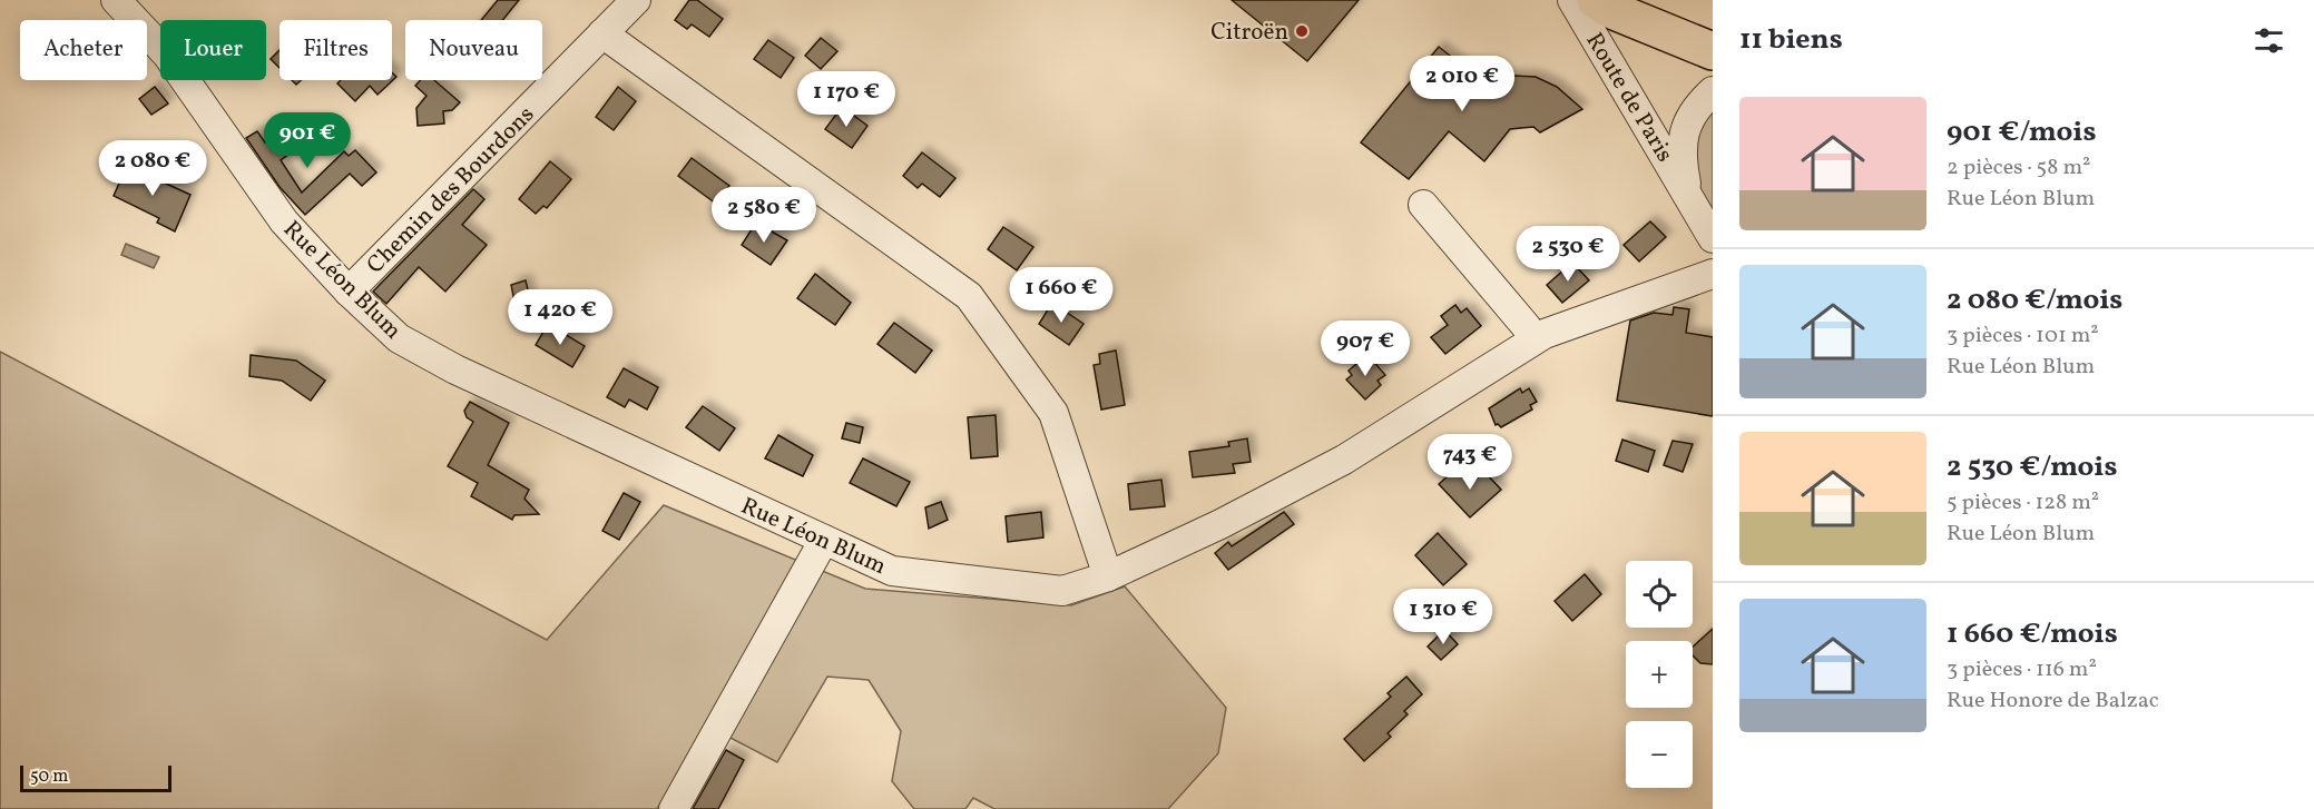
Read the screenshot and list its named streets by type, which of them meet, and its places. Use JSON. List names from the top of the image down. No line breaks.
{"streets":{"main road":["Route de Paris"],"street":["Chemin des Bourdons","Rue Léon Blum"]},"crossings":[["Chemin des Bourdons","Rue Léon Blum"]],"places":["Citroën"],"scale_bar":"50 m","page":{"heading":"11 biens","chip":["Acheter","Louer","Filtres","Nouveau"],"price":["2 010 €","1 170 €","901 €","2 080 €","2 580 €","2 530 €","1 660 €","1 420 €","907 €","743 €","1 310 €"],"list":[{"name":"901 €/mois","note":"2 pièces · 58 m² · Rue Léon Blum"},{"name":"2 080 €/mois","note":"3 pièces · 101 m² · Rue Léon Blum"},{"name":"2 530 €/mois","note":"5 pièces · 128 m² · Rue Léon Blum"},{"name":"1 660 €/mois","note":"3 pièces · 116 m² · Rue Honore de Balzac"}],"map_buttons":["+","−"],"scale":"50 m"}}
